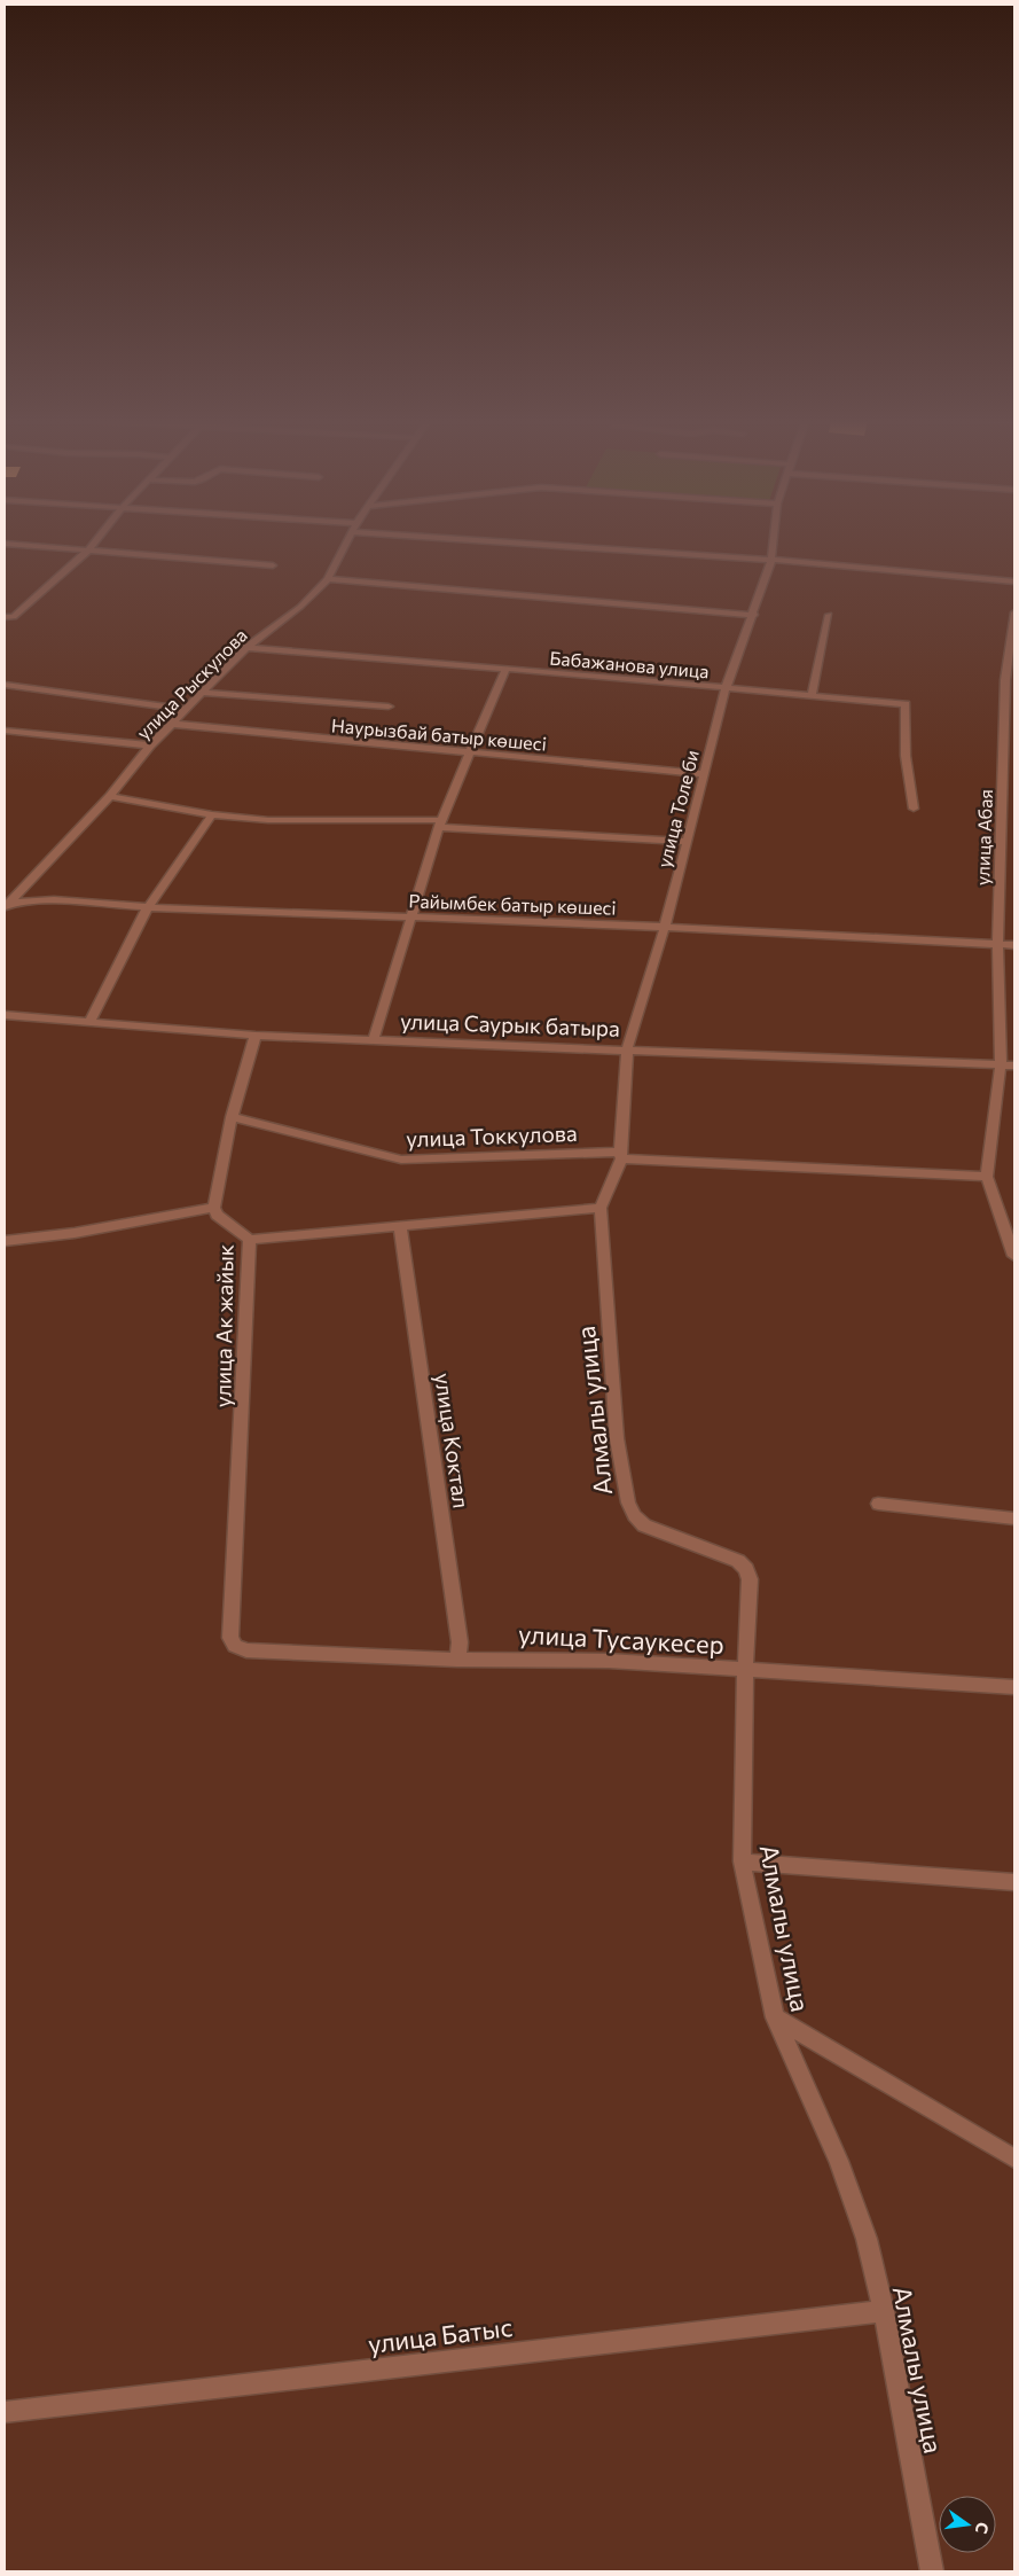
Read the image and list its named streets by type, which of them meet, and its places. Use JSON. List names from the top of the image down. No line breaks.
{"streets":{"street":["Бабажанова улица","улица Рыскулова","Наурызбай батыр көшесі","улица Толе би","улица Абая","Райымбек батыр көшесі","улица Саурык батыра","улица Токкулова","улица Ак жайык","Алмалы улица","улица Коктал","улица Тусаукесер","улица Батыс"]},"crossings":[["Бабажанова улица","улица Рыскулова"],["Бабажанова улица","улица Толе би"],["улица Рыскулова","Наурызбай батыр көшесі"],["улица Рыскулова","Райымбек батыр көшесі"],["Наурызбай батыр көшесі","улица Толе би"],["улица Толе би","Райымбек батыр көшесі"],["улица Толе би","улица Саурык батыра"],["улица Толе би","улица Токкулова"],["улица Толе би","Алмалы улица"],["улица Абая","Райымбек батыр көшесі"],["улица Абая","улица Саурык батыра"],["улица Абая","улица Токкулова"],["улица Ак жайык","улица Тусаукесер"],["Алмалы улица","улица Тусаукесер"],["Алмалы улица","улица Батыс"],["улица Коктал","улица Тусаукесер"]],"north":"right"}
